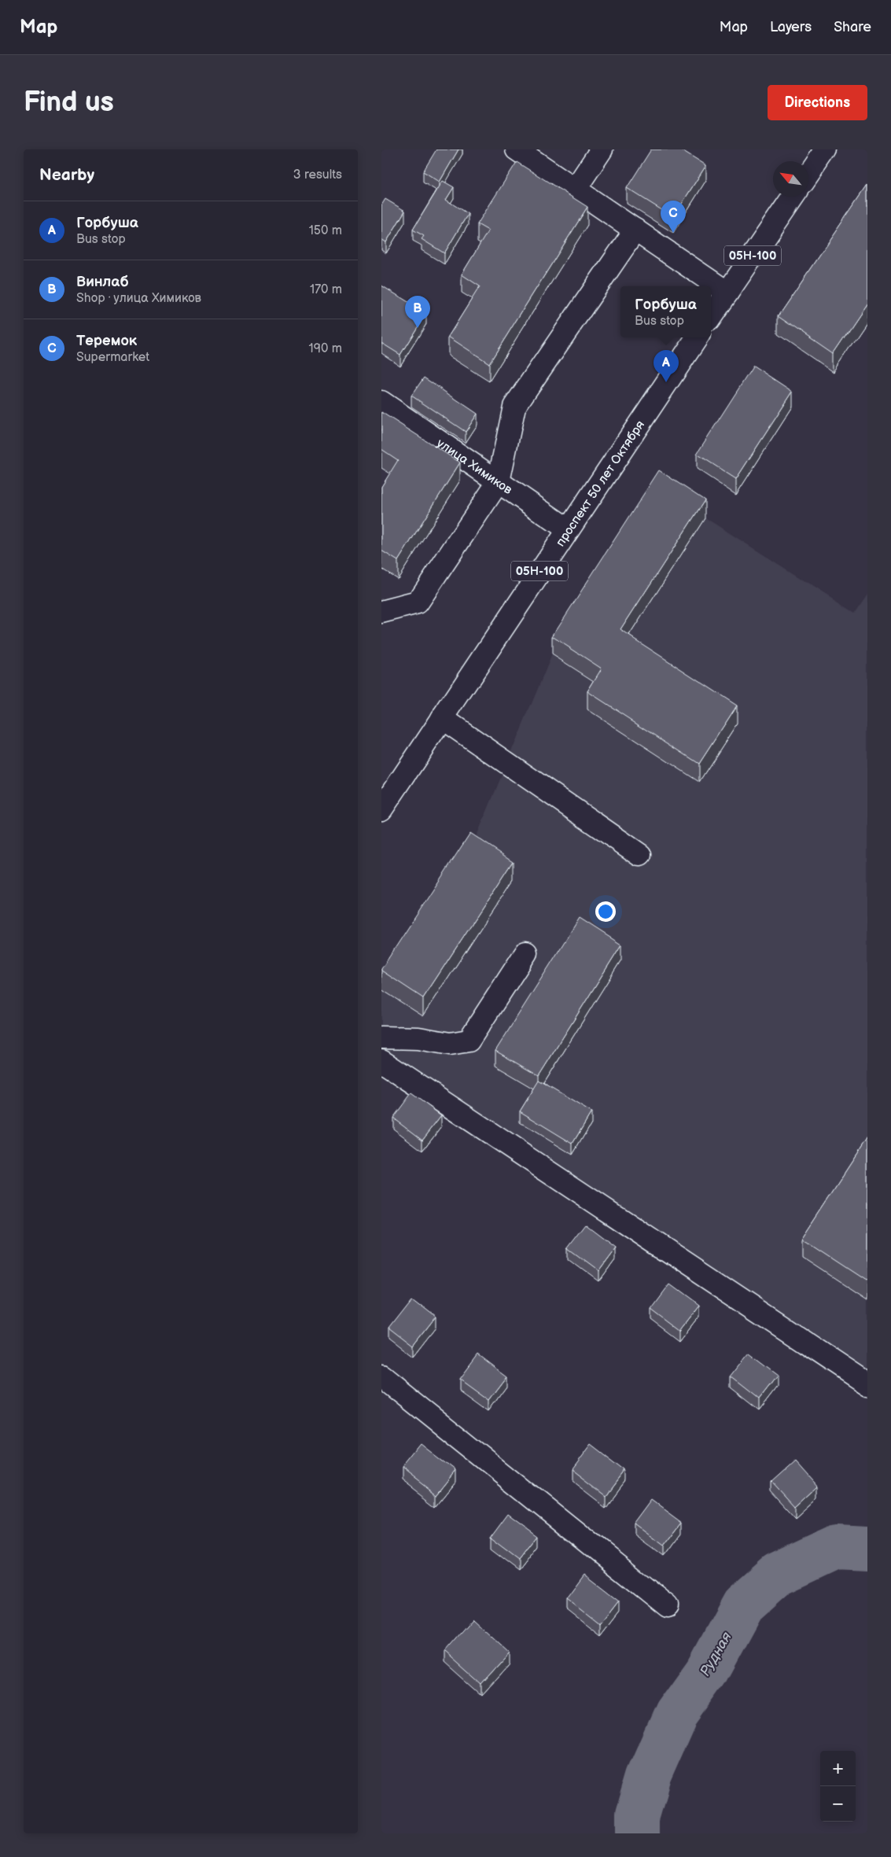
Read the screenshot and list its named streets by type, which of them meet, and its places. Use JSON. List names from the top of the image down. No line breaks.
{"streets":{"main road":["05Н-100","улица Химиков","проспект 50 лет Октября"]},"crossings":[["улица Химиков","проспект 50 лет Октября"]],"water":["Рудная"],"north":"top left","page":{"header":"Map","nav":["Map","Layers","Share"],"buttons":"Directions","title":"Find us","heading":["Nearby","3 results"],"list":[{"mark":"A","name":"Горбуша","note":"Bus stop","value":"150 m"},{"mark":"B","name":"Винлаб","note":"Shop · улица Химиков","value":"170 m"},{"mark":"C","name":"Теремок","note":"Supermarket","value":"190 m"}],"pins":["C","B","A"],"popup":["Горбуша","Bus stop"],"map_buttons":["+","−"]}}
